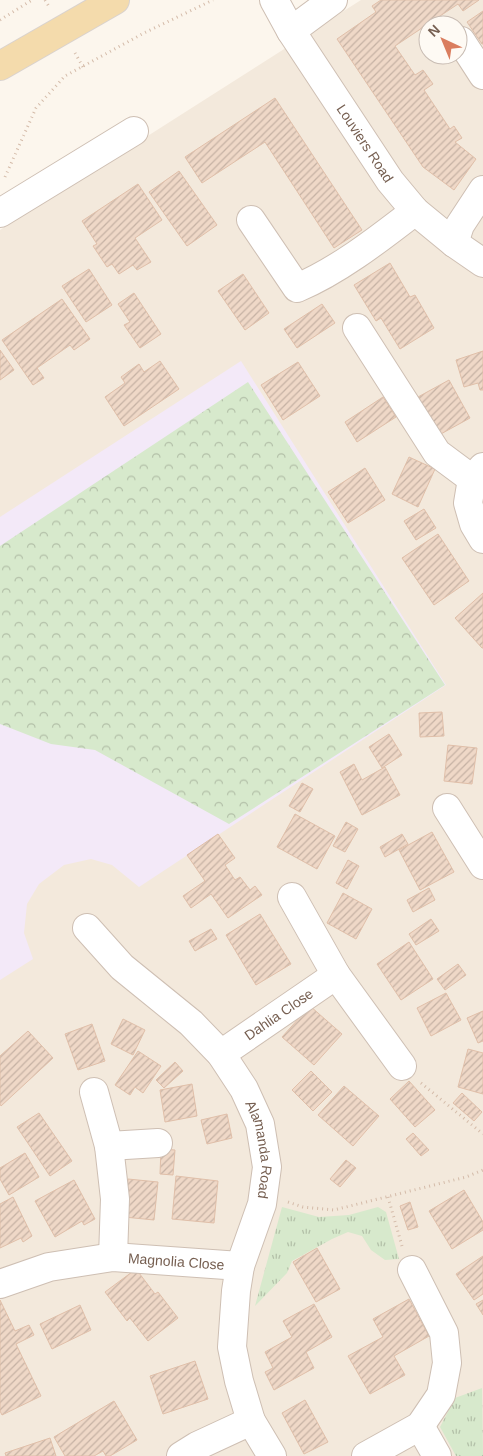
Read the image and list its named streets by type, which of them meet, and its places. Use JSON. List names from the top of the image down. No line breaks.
{"streets":{"street":["Louviers Road","Dahlia Close","Alamanda Road","Magnolia Close"]},"crossings":[["Dahlia Close","Alamanda Road"],["Alamanda Road","Magnolia Close"]],"north":"top left"}
